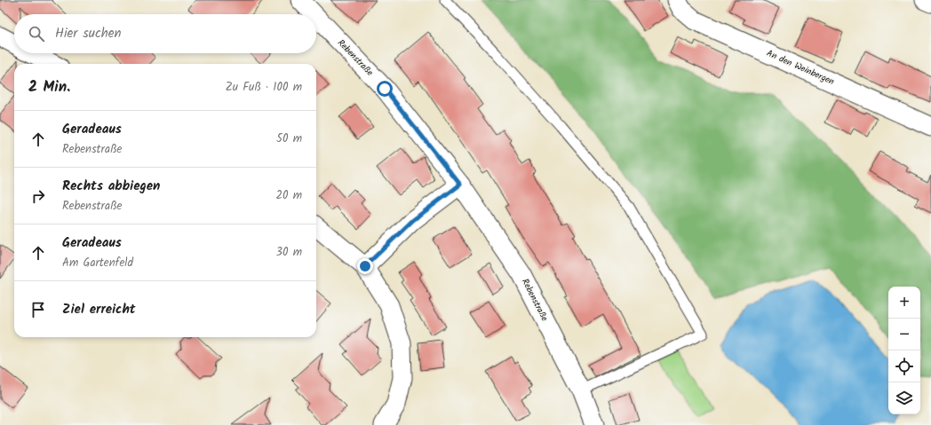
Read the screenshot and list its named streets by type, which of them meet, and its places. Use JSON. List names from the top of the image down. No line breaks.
{"streets":{"street":["Rebenstraße","An den Weinbergen"]},"page":{"search":"Hier suchen","heading":["2 Min.","Zu Fuß · 100 m"],"list":[["Geradeaus","Rebenstraße","50 m"],["Rechts abbiegen","Rebenstraße","20 m"],["Geradeaus","Am Gartenfeld","30 m"],"Ziel erreicht"],"map_buttons":["+","−"]}}
